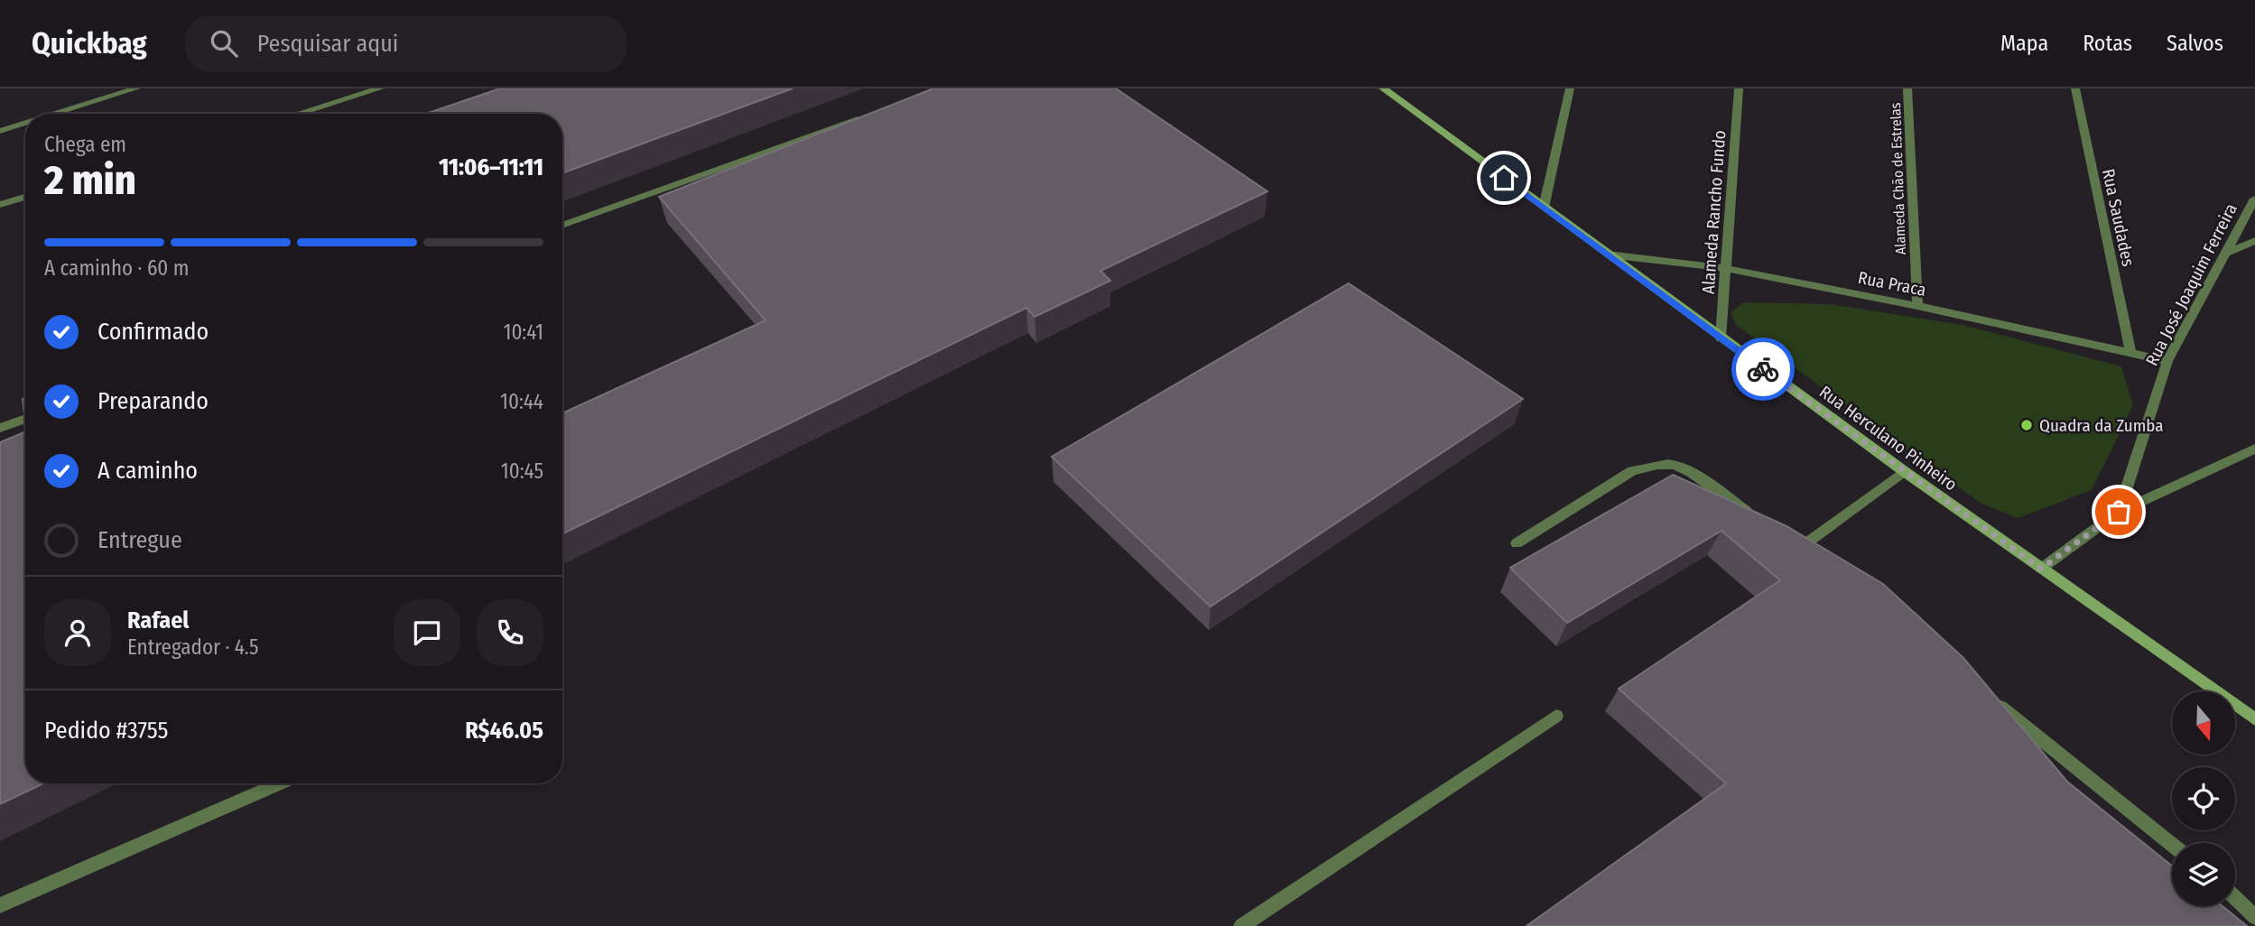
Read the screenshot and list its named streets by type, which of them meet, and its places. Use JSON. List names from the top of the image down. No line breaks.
{"streets":{"street":["Alameda Chão de Estrelas","Alameda Rancho Fundo","Rua Saudades","Rua Praca","Rua José Joaquim Ferreira","Rua Herculano Pinheiro"]},"crossings":[["Alameda Chão de Estrelas","Rua Praca"],["Alameda Rancho Fundo","Rua Praca"],["Alameda Rancho Fundo","Rua Herculano Pinheiro"],["Rua Saudades","Rua Praca"],["Rua Praca","Rua José Joaquim Ferreira"],["Rua Praca","Rua Herculano Pinheiro"]],"places":["Quadra da Zumba"],"north":"bottom","page":{"header":"Quickbag","search":"Pesquisar aqui","nav":["Mapa","Rotas","Salvos"],"heading":["2 min","Chega em","11:06–11:11"],"panel":["Rafael","Entregador · 4.5","Pedido #3755","R$46.05"],"bar":"A caminho · 60 m","list":[["Confirmado","10:41"],["Preparando","10:44"],["A caminho","10:45"],"Entregue"]}}
